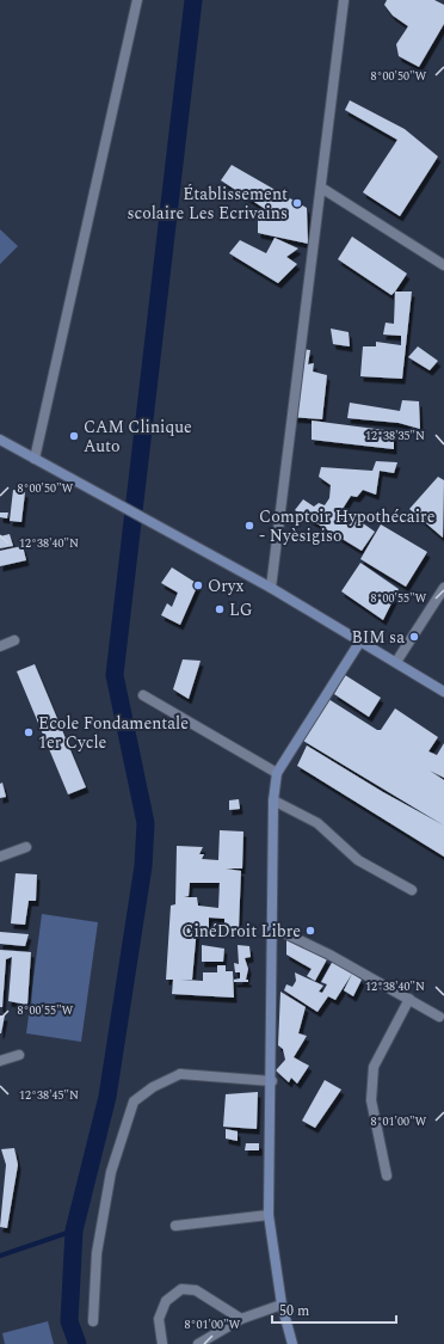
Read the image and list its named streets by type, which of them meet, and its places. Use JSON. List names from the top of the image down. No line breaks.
{"places":["Établissement scolaire Les Ecrivains","CAM Clinique Auto","Comptoir Hypothécaire - Nyèsigiso","Oryx","LG","BIM sa","Ecole Fondamentale 1er Cycle","CinéDroit Libre"],"scale_bar":"50 m","coordinates":["8°00'50\"W","12°38'35\"N","12°38'40\"N","8°00'55\"W","12°38'45\"N","8°01'00\"W"]}
